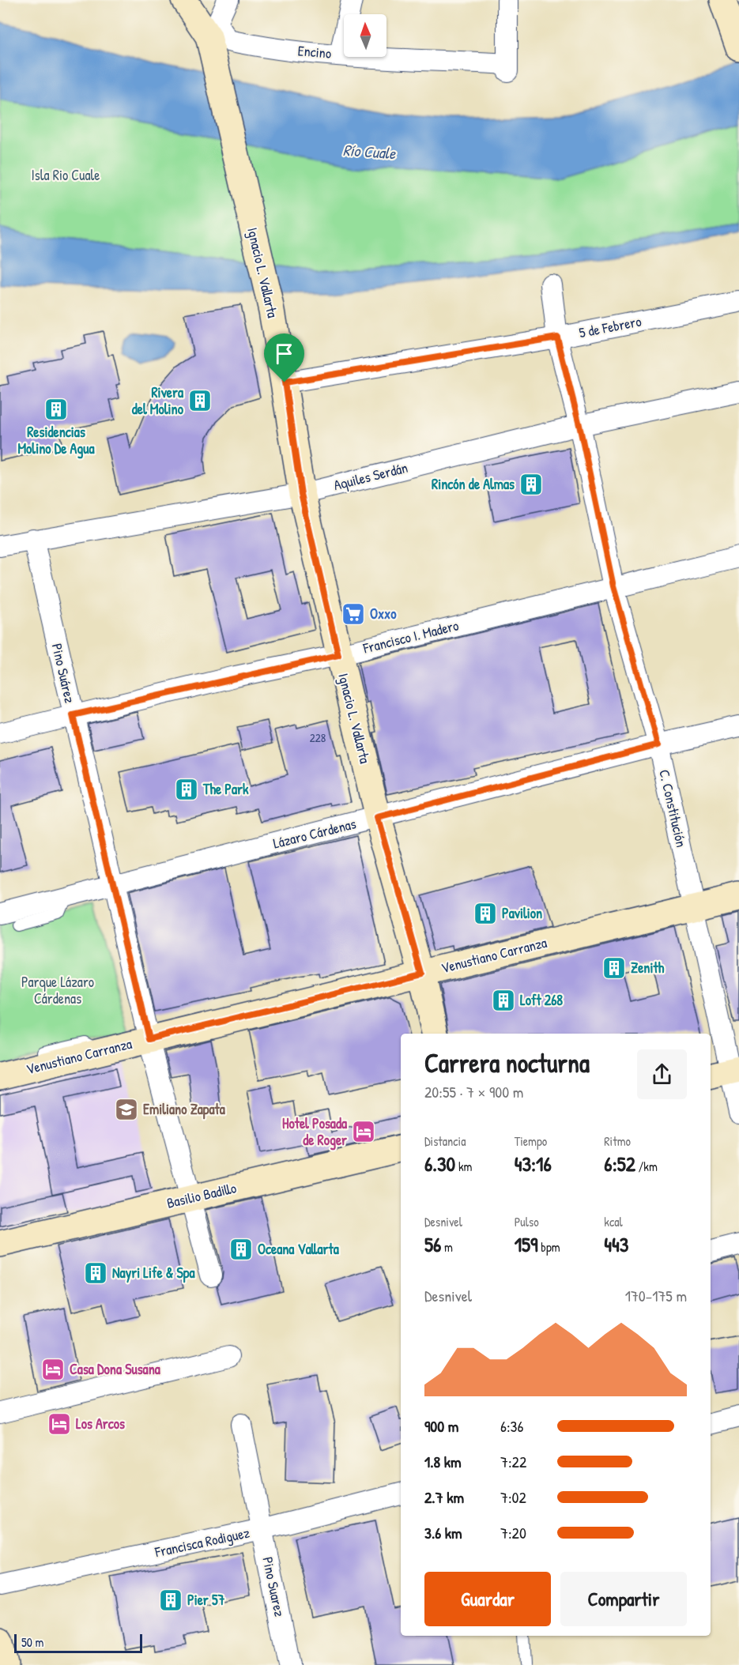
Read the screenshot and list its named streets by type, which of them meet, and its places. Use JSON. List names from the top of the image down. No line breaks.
{"streets":{"street":["Encino","Ignacio L. Vallarta","5 de Febrero","Aquiles Serdán","Francisco I. Madero","Pino Suárez","C. Constitución","Lázaro Cárdenas","Venustiano Carranza","Basilio Badillo","Francisca Rodiguez","Pino Suarez"]},"crossings":[["Encino","Ignacio L. Vallarta"],["Ignacio L. Vallarta","5 de Febrero"],["Ignacio L. Vallarta","Aquiles Serdán"],["Ignacio L. Vallarta","Francisco I. Madero"],["Ignacio L. Vallarta","Lázaro Cárdenas"],["Ignacio L. Vallarta","Venustiano Carranza"],["5 de Febrero","C. Constitución"],["Aquiles Serdán","Pino Suárez"],["Aquiles Serdán","C. Constitución"],["Francisco I. Madero","Pino Suárez"],["Francisco I. Madero","C. Constitución"],["Pino Suárez","Lázaro Cárdenas"],["Pino Suárez","Venustiano Carranza"],["Pino Suárez","Basilio Badillo"],["C. Constitución","Lázaro Cárdenas"],["C. Constitución","Venustiano Carranza"],["Francisca Rodiguez","Pino Suarez"]],"water":["Río Cuale"],"parks":["Isla Rio Cuale","Parque Lázaro Cárdenas"],"places":{"building":["Rivera del Molino","Residencias Molino De Agua","Rincón de Almas","The Park","Pavilion","Zenith","Loft 268","Oceana Vallarta","Nayri Life & Spa","Pier 57"],"supermarket":["Oxxo"],"school or university":["Emiliano Zapata"],"hotel":["Hotel Posada de Roger","Casa Dona Susana","Los Arcos"]},"house_numbers":["228"],"scale_bar":"50 m","north":"top","page":{"heading":["Carrera nocturna","20:55 · 7 × 900 m"],"stats":[["Distancia","6.30 km"],["Tiempo","43:16"],["Ritmo","6:52 /km"],["Desnivel","56 m"],["Pulso","159 bpm"],["kcal","443"]],"chart":["Desnivel","170–175 m"],"list":[{"name":"900 m","note":"6:36"},{"name":"1.8 km","note":"7:22"},{"name":"2.7 km","note":"7:02"},{"name":"3.6 km","note":"7:20"}],"buttons":["Guardar","Compartir"],"scale":"50 m"}}
